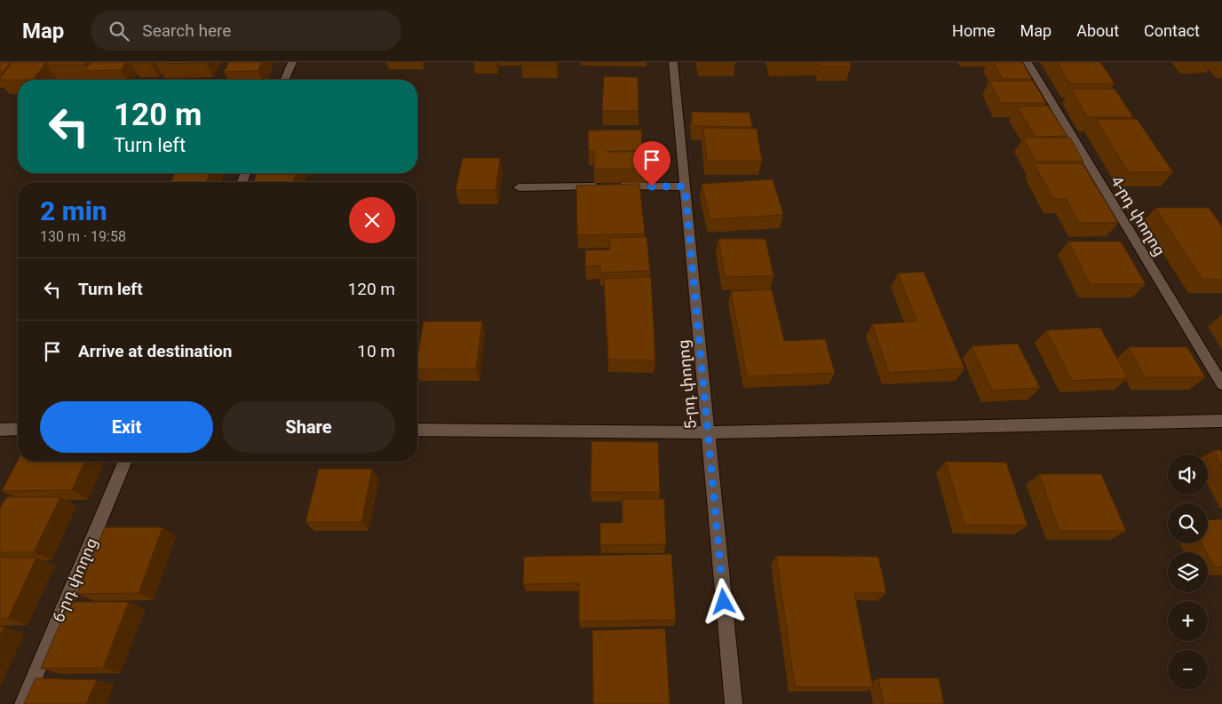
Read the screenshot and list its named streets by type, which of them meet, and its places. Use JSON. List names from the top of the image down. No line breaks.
{"streets":{"street":["4-րդ փողոց","5-րդ փողոց","6-րդ փողոց"]},"page":{"header":"Map","search":"Search here","nav":["Home","Map","About","Contact"],"turn":["120 m","Turn left"],"heading":["2 min","130 m · 19:58"],"list":[{"name":"Turn left","value":"120 m"},{"name":"Arrive at destination","value":"10 m"}],"buttons":["Exit","Share"],"map_buttons":["+","−"]}}
